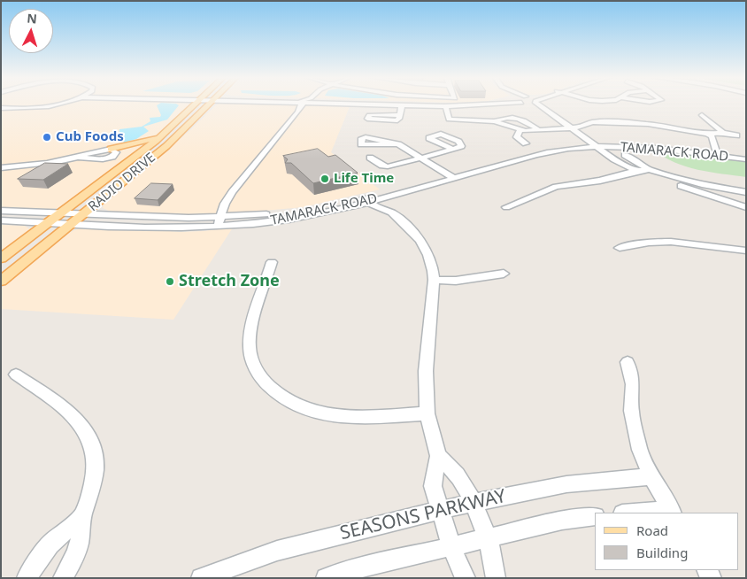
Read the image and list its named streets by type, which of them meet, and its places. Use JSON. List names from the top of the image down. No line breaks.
{"streets":{"main road":["RADIO DRIVE"],"street":["TAMARACK ROAD","SEASONS PARKWAY"]},"crossings":[["TAMARACK ROAD","RADIO DRIVE"]],"places":["Cub Foods","Life Time","Stretch Zone"],"legend":["Road","Building"],"north":"top"}
